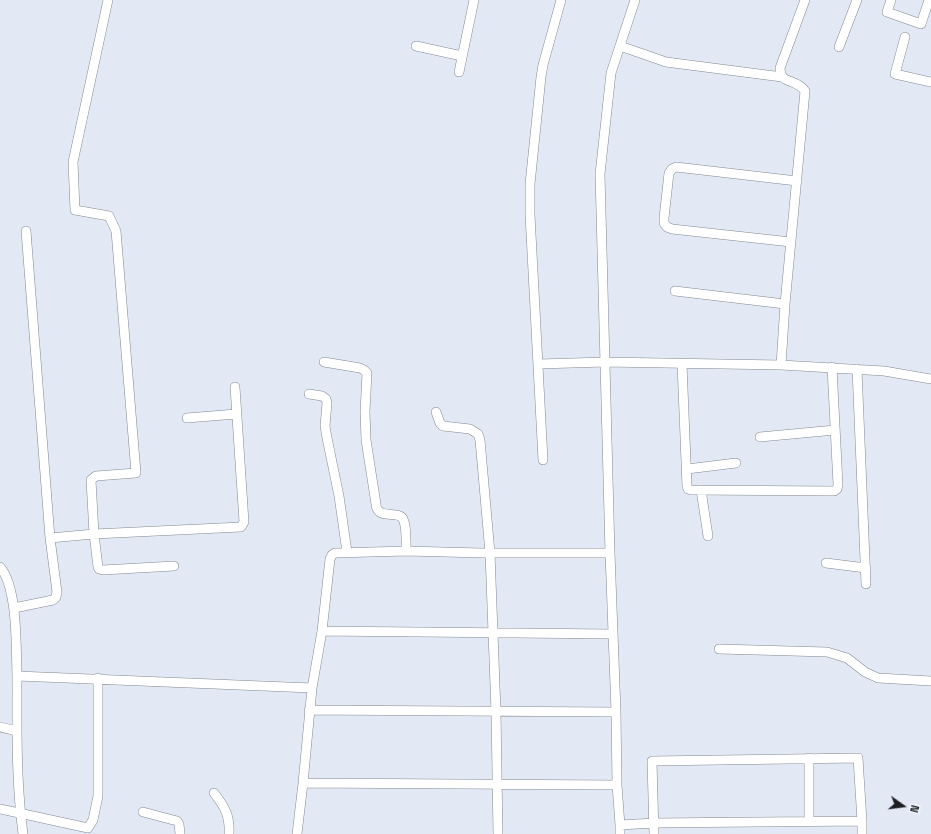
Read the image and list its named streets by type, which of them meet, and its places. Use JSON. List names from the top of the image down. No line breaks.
{"north":"right"}
